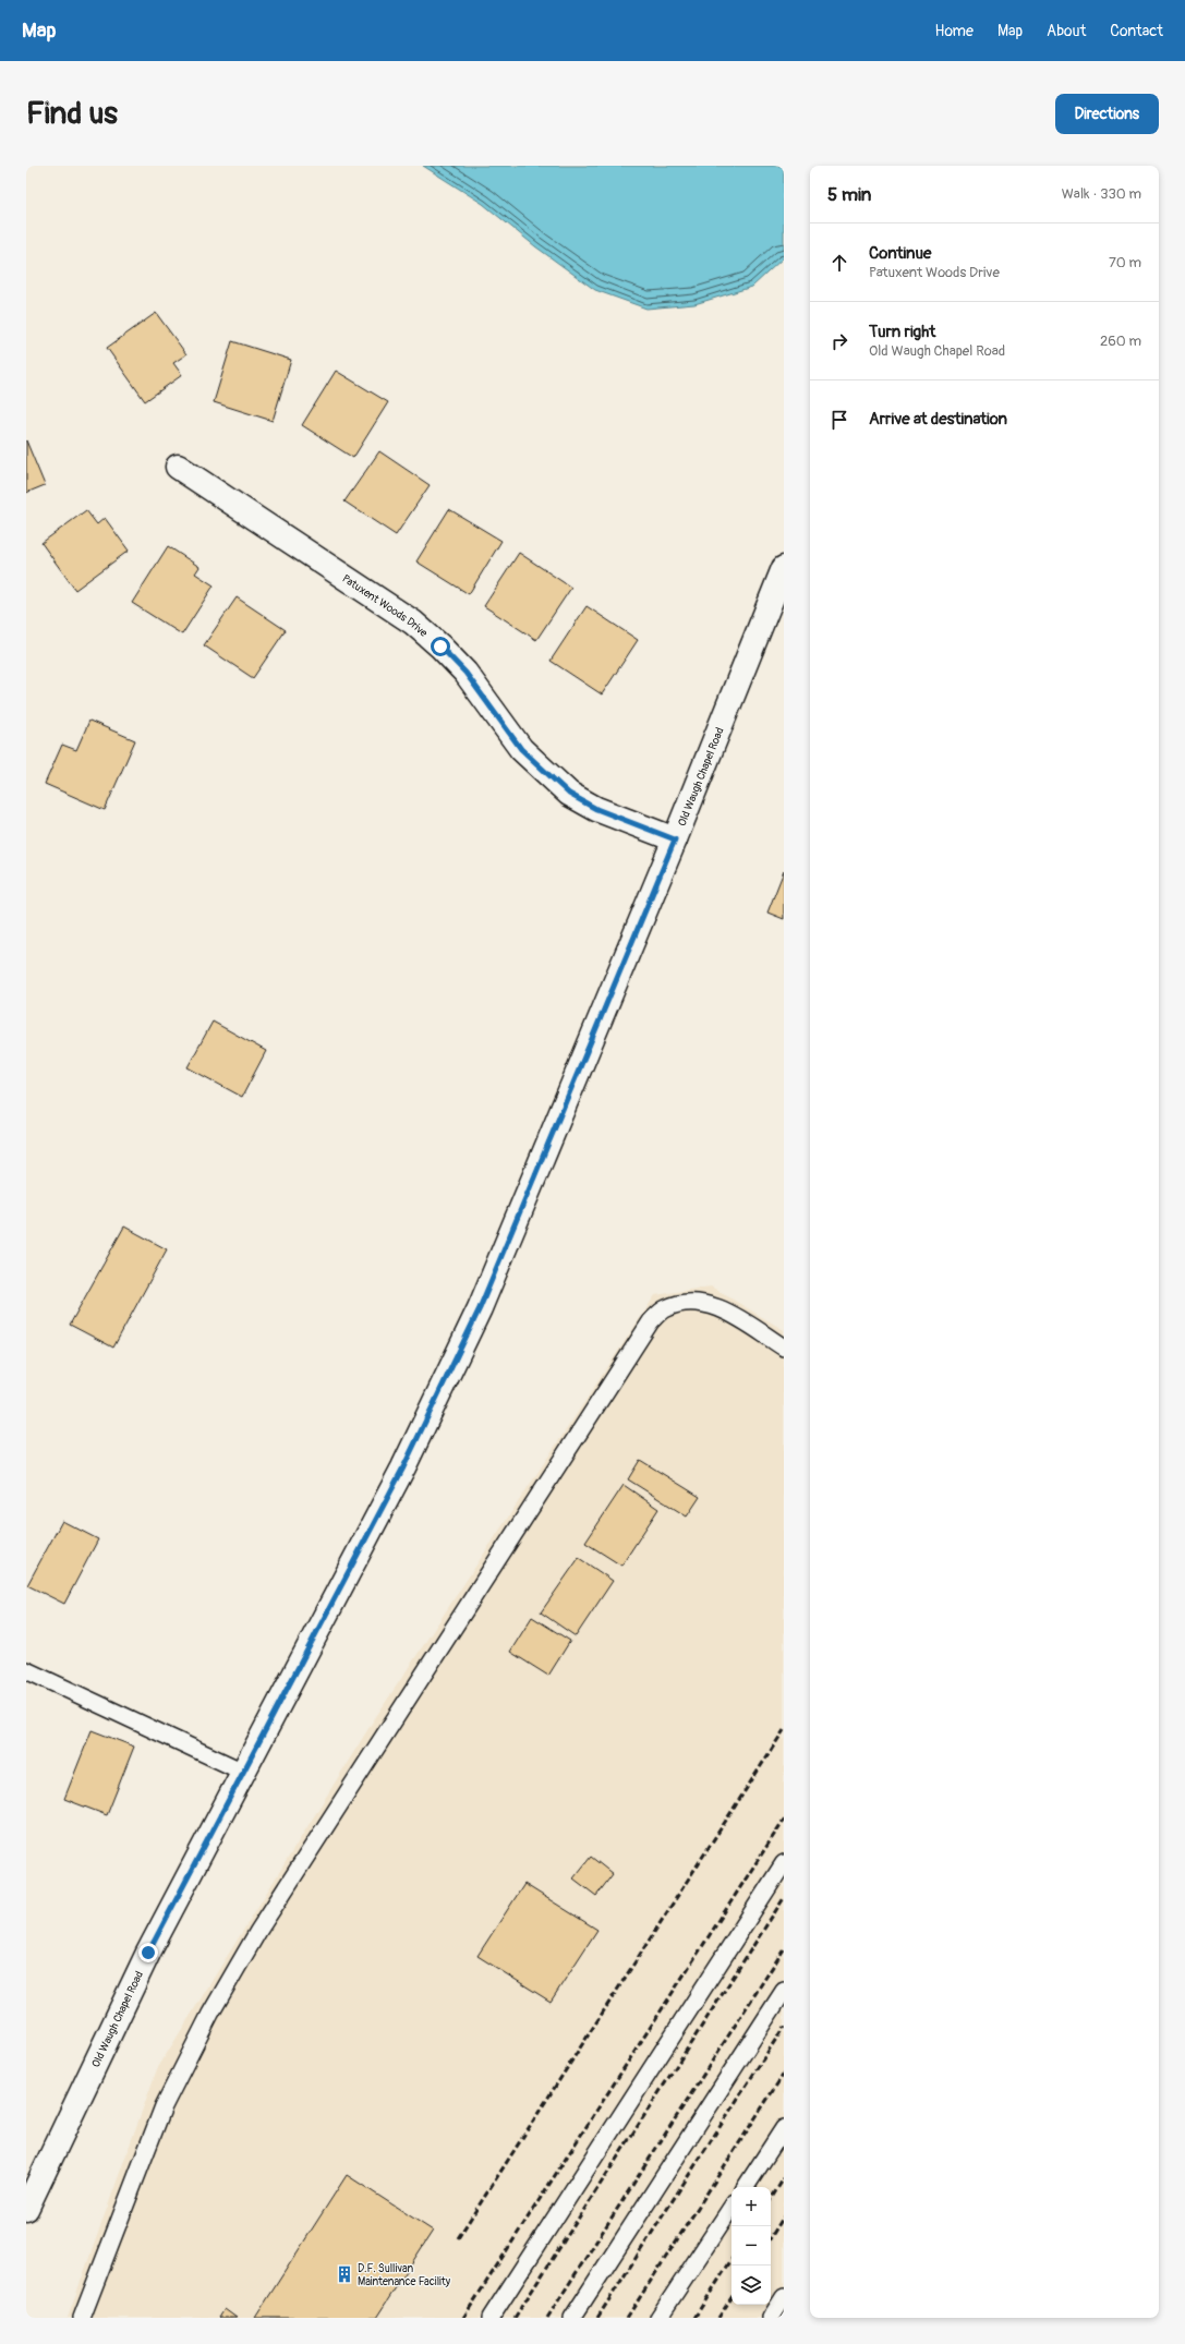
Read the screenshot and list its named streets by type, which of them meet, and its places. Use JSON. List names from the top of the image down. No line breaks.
{"streets":{"street":["Patuxent Woods Drive","Old Waugh Chapel Road"]},"crossings":[["Patuxent Woods Drive","Old Waugh Chapel Road"]],"places":{"building":["D.F. Sullivan Maintenance Facility"]},"page":{"header":"Map","nav":["Home","Map","About","Contact"],"buttons":"Directions","title":"Find us","heading":["5 min","Walk · 330 m"],"list":[["Continue","Patuxent Woods Drive","70 m"],["Turn right","Old Waugh Chapel Road","260 m"],"Arrive at destination"],"map_buttons":["+","−"]}}
